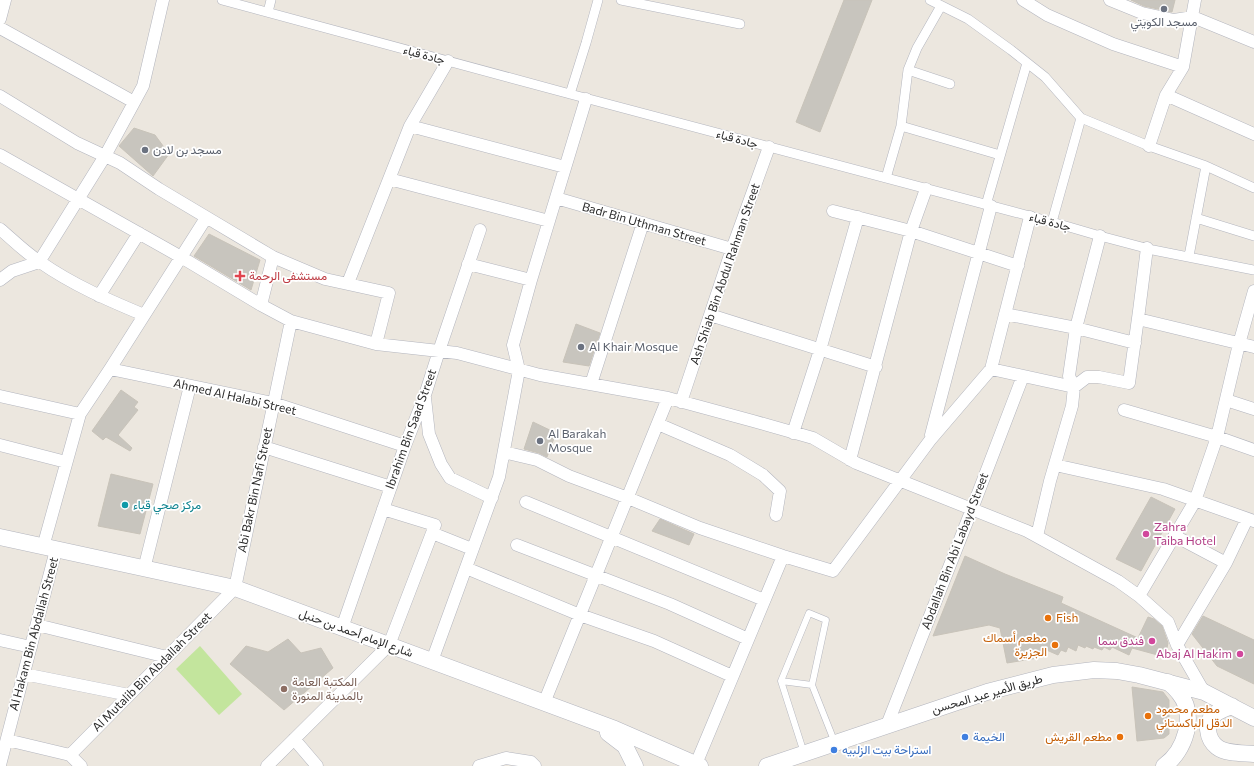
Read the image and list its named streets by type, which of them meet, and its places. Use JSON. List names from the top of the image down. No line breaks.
{"streets":{"main road":["شارع الإمام أحمد بن حنبل","طريق الأمير عبد المحسن"],"street":["جادة قباء","Badr Bin Uthman Street","Ash Shiab Bin Abdul Rahman Street","Ahmed Al Halabi Street","Ibrahim Bin Saad Street","Abi Bakr Bin Nafi Street","Abdallah Bin Abi Labayd Street","Al Hakam Bin Abdallah Street","Al Mutalib Bin Abdallah Street"]},"crossings":[["جادة قباء","Ash Shiab Bin Abdul Rahman Street"],["Badr Bin Uthman Street","Ash Shiab Bin Abdul Rahman Street"],["Ahmed Al Halabi Street","Ibrahim Bin Saad Street"],["Ahmed Al Halabi Street","Abi Bakr Bin Nafi Street"],["Ahmed Al Halabi Street","Al Hakam Bin Abdallah Street"],["Ibrahim Bin Saad Street","شارع الإمام أحمد بن حنبل"],["Abi Bakr Bin Nafi Street","شارع الإمام أحمد بن حنبل"],["Abi Bakr Bin Nafi Street","Al Mutalib Bin Abdallah Street"],["Abdallah Bin Abi Labayd Street","طريق الأمير عبد المحسن"],["شارع الإمام أحمد بن حنبل","Al Hakam Bin Abdallah Street"],["شارع الإمام أحمد بن حنبل","Al Mutalib Bin Abdallah Street"]],"places":{"other":["مسجد الكويتي","مسجد بن لادن","Al Khair Mosque","Al Barakah Mosque","مركز صحي قباء","Zahra Taiba Hotel","Fish","فندق سما","مطعم أسماك الجزيرة","Abaj Al Hakim","المكتبة العامة بالمدينة المنورة","مطعم محمود الدقل الباكستاني","الخيمة","مطعم القريش","استراحة بيت الزلبيه"],"health":["مستشفى الرحمة"]}}
